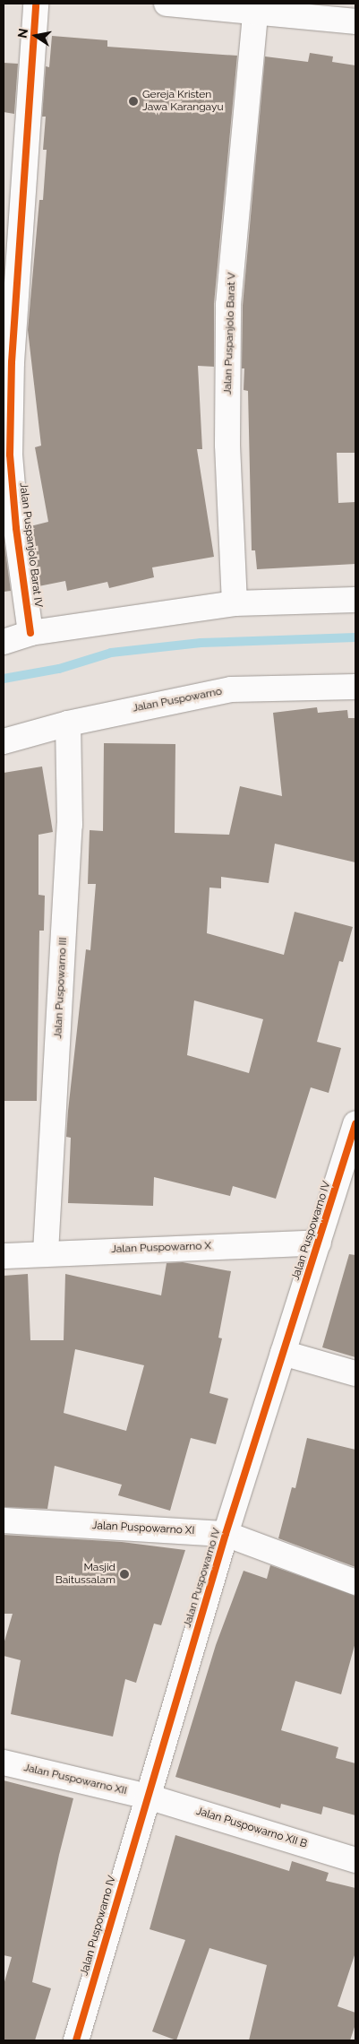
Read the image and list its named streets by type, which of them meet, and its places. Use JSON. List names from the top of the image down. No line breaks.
{"streets":{"street":["Jalan Puspanjolo Barat V","Jalan Puspanjolo Barat IV","Jalan Puspowarno","Jalan Puspowarno III","Jalan Puspowarno IV","Jalan Puspowarno X","Jalan Puspowarno XI","Jalan Puspowarno XII","Jalan Puspowarno XII B"]},"crossings":[["Jalan Puspowarno","Jalan Puspowarno III"],["Jalan Puspowarno III","Jalan Puspowarno X"],["Jalan Puspowarno IV","Jalan Puspowarno X"],["Jalan Puspowarno IV","Jalan Puspowarno XI"],["Jalan Puspowarno IV","Jalan Puspowarno XII"],["Jalan Puspowarno IV","Jalan Puspowarno XII B"],["Jalan Puspowarno XII","Jalan Puspowarno XII B"]],"places":["Gereja Kristen Jawa Karangayu","Masjid Baitussalam"],"north":"left"}
